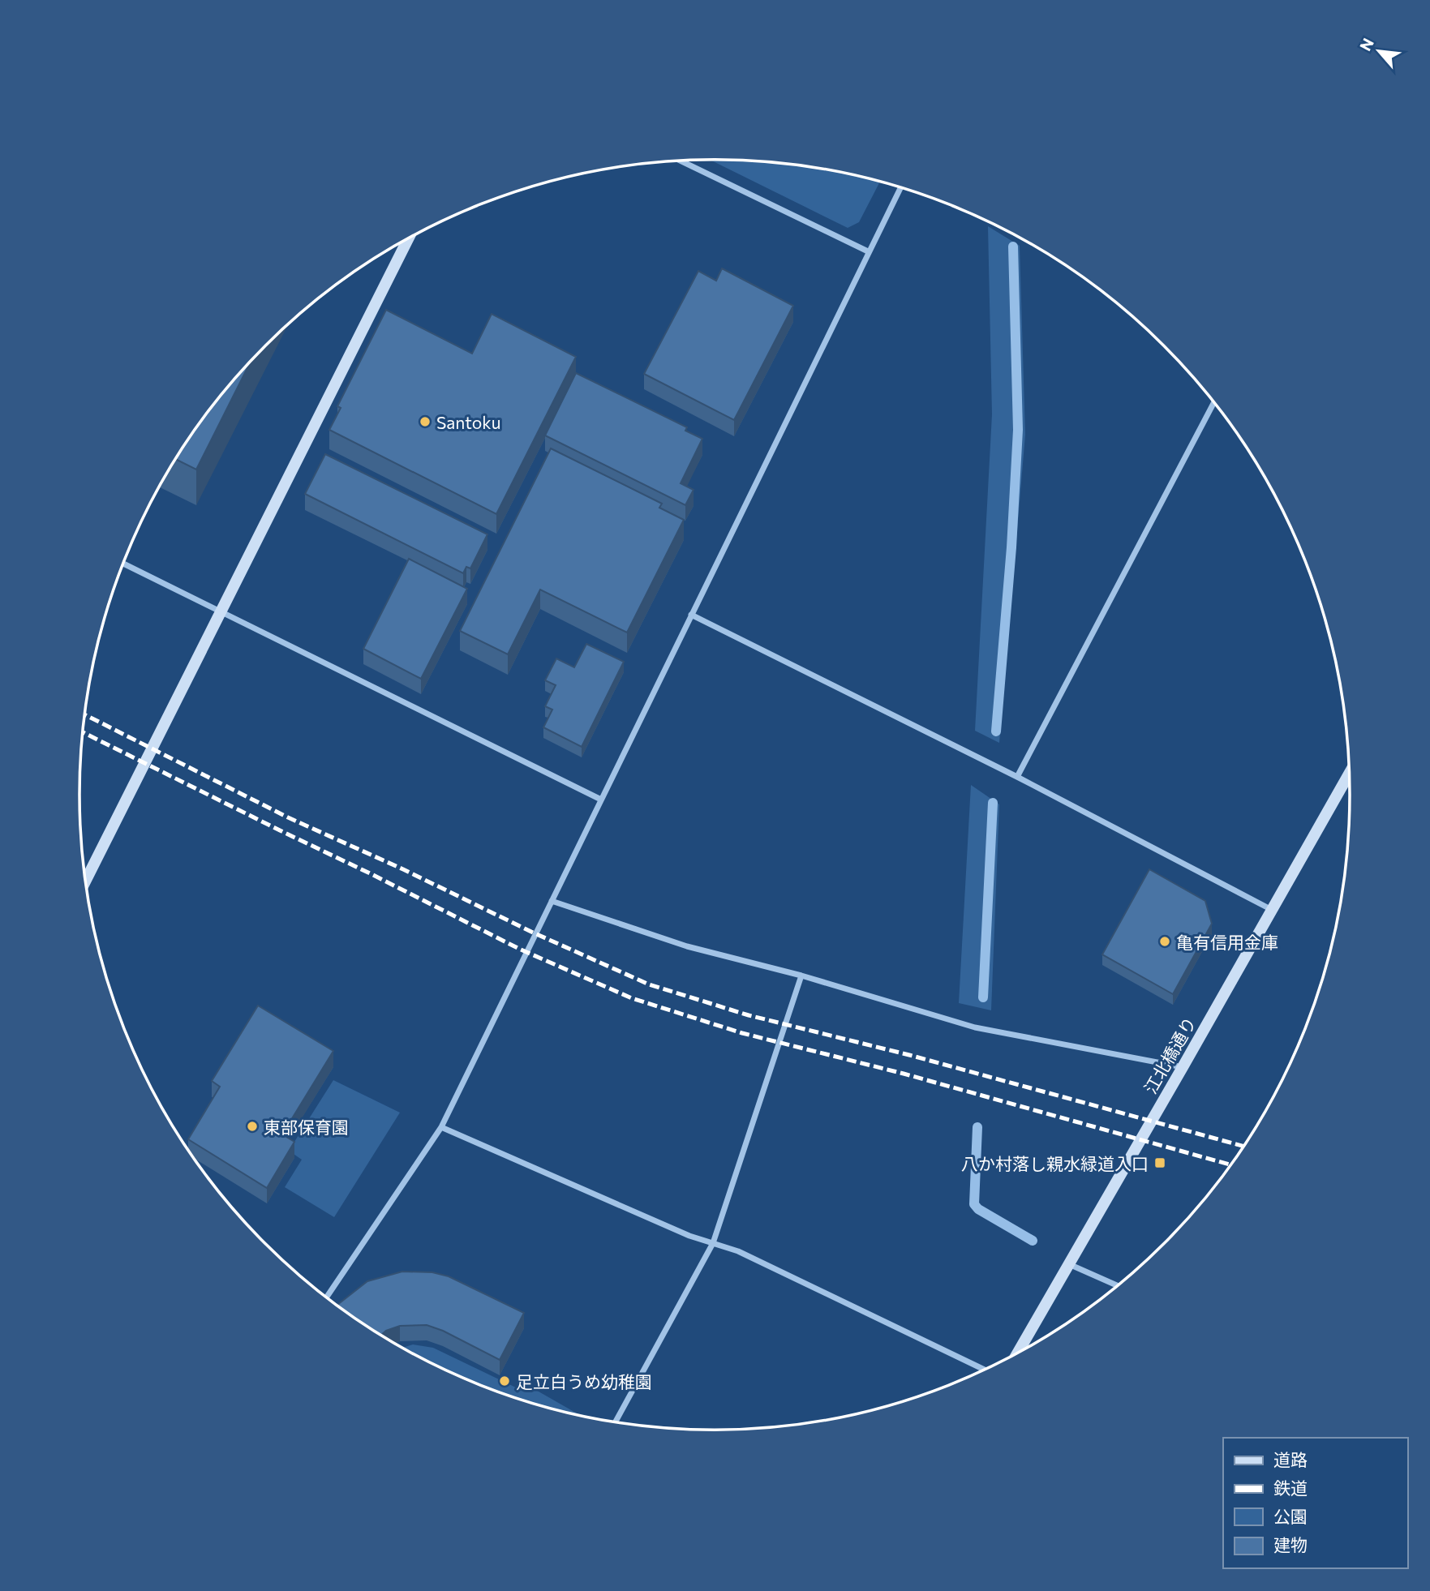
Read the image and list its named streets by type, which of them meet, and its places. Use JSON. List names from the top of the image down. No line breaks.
{"streets":{"street":["江北橋通り"]},"places":{"other":["Santoku","亀有信用金庫","東部保育園","足立白うめ幼稚園"],"transit":["八か村落し親水緑道入口"]},"legend":["道路","鉄道","公園","建物"],"north":"top left"}
